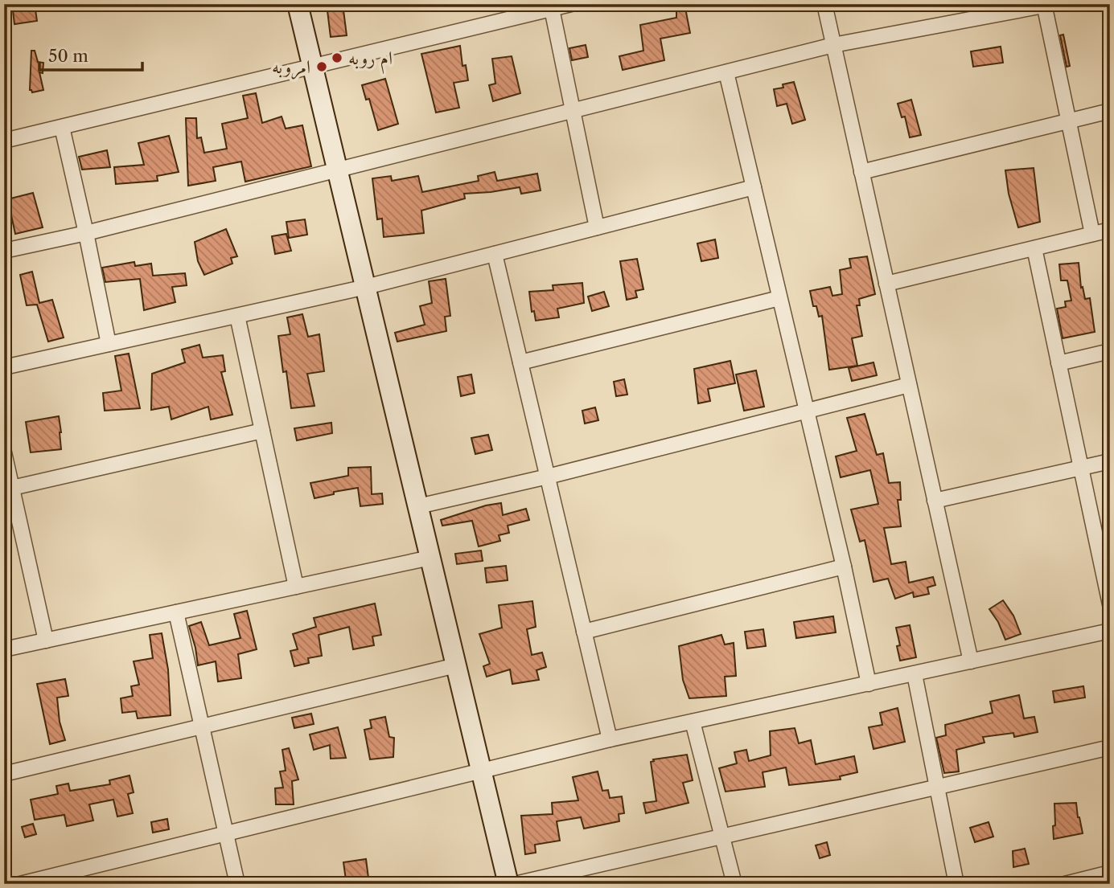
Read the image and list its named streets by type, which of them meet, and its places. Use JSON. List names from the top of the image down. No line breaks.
{"places":["ام روبه","امروبه"],"scale_bar":"50 m"}
